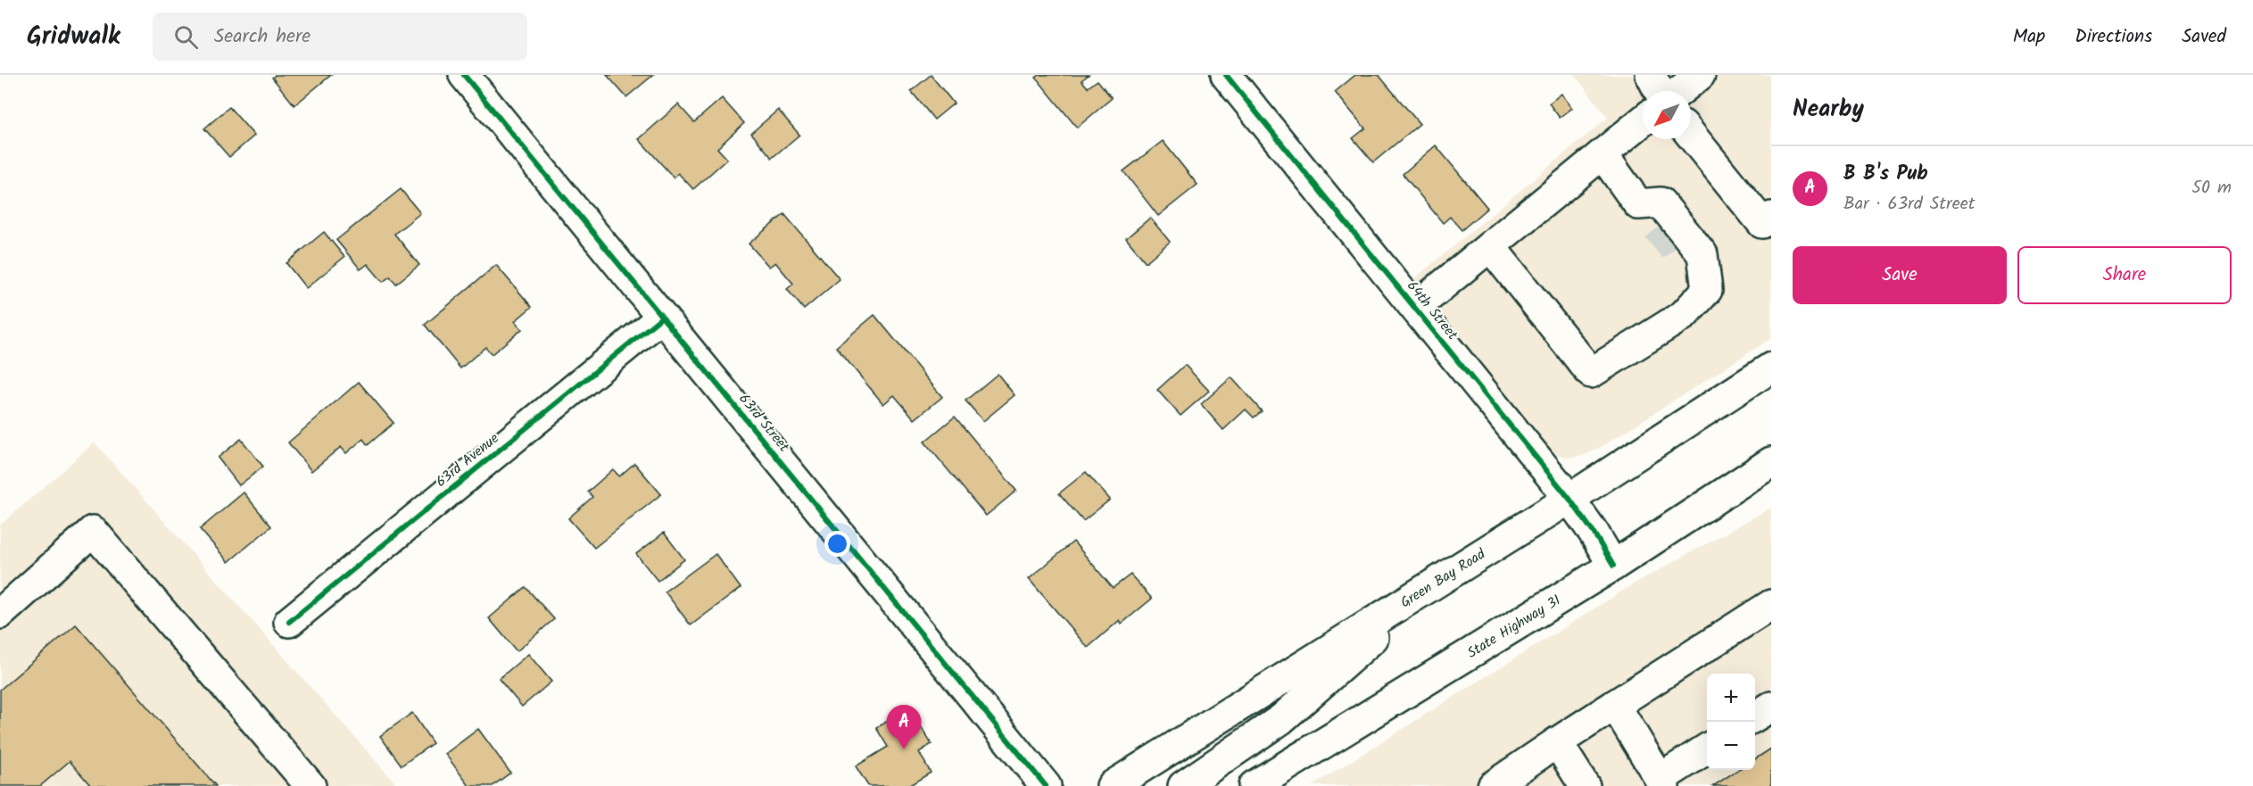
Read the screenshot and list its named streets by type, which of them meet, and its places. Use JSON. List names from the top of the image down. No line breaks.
{"streets":{"street":["64th Street","63rd Street","63rd Avenue","Green Bay Road","State Highway 31"]},"crossings":[["64th Street","Green Bay Road"],["64th Street","State Highway 31"],["63rd Street","63rd Avenue"]],"north":"bottom left","page":{"header":"Gridwalk","search":"Search here","nav":["Map","Directions","Saved"],"heading":"Nearby","list":[{"mark":"A","name":"B B's Pub","note":"Bar · 63rd Street","value":"50 m"}],"buttons":["Save","Share"],"map_buttons":["+","−"],"pins":"A"}}
